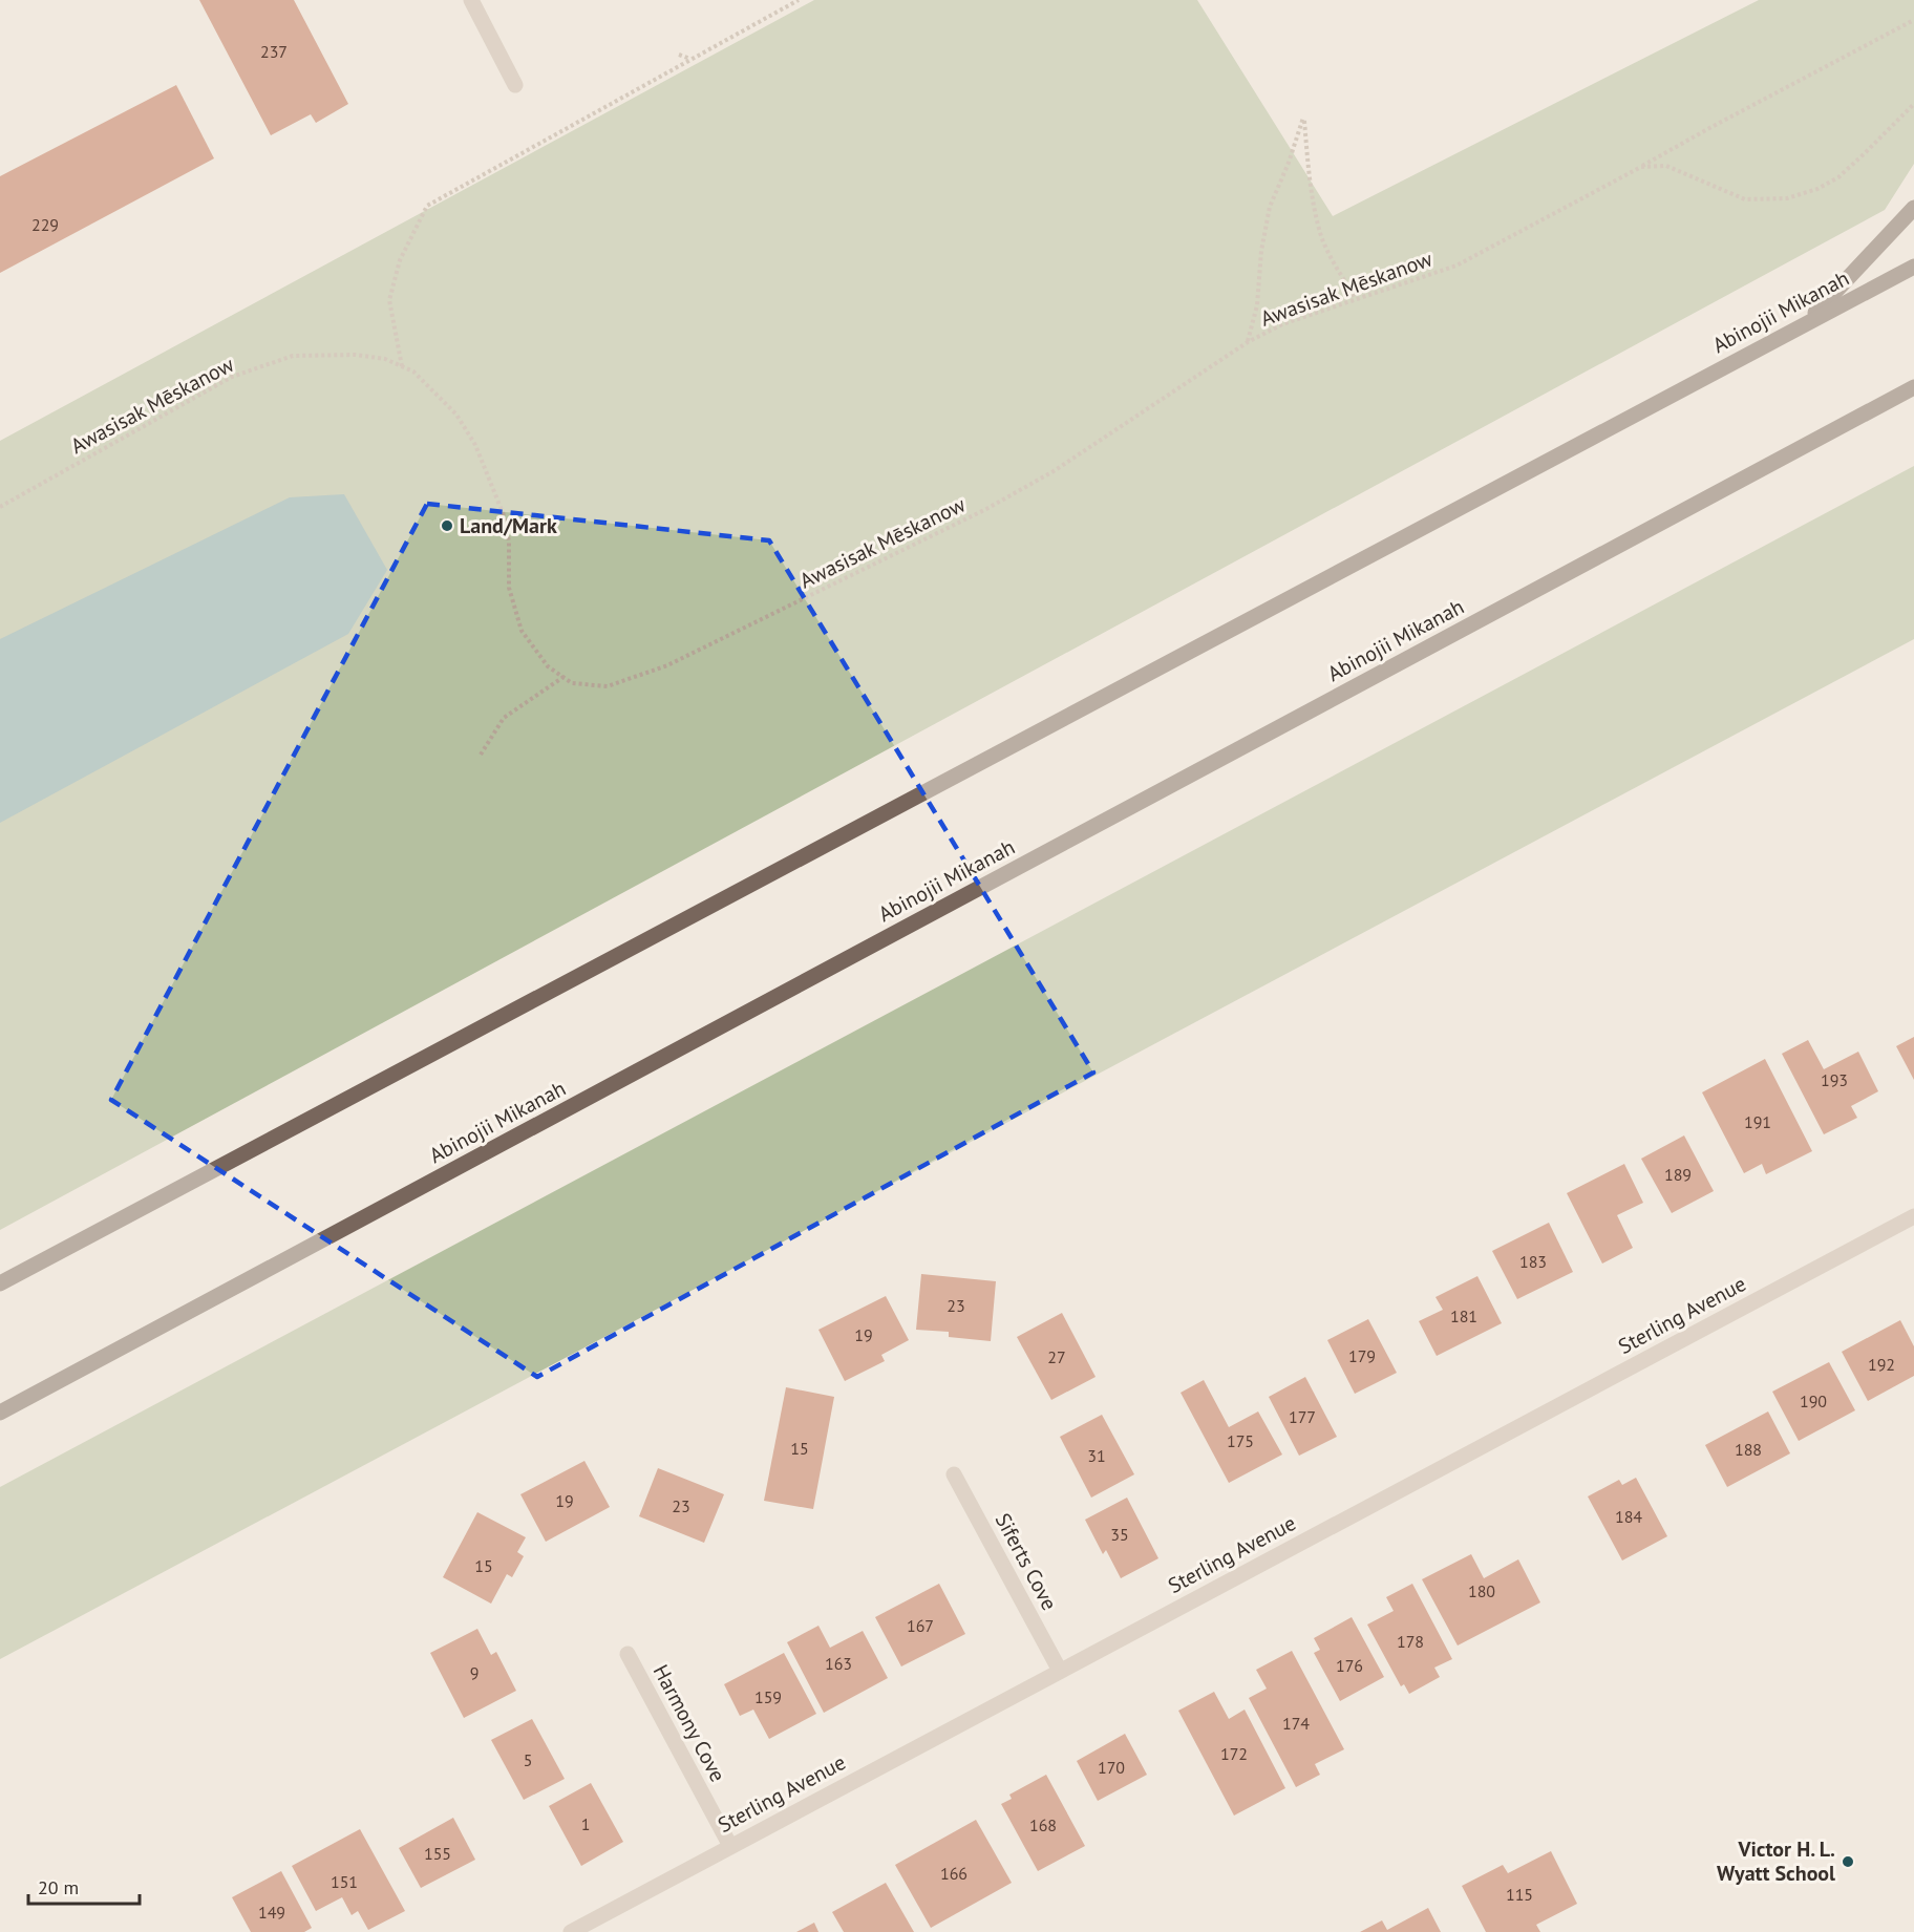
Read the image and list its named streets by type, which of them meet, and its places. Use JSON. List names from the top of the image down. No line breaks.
{"streets":{"main road":["Abinojii Mikanah"],"street":["Sterling Avenue","Siferts Cove","Harmony Cove"],"path":["Awasisak Mēskanow"]},"crossings":[["Sterling Avenue","Siferts Cove"],["Sterling Avenue","Harmony Cove"]],"places":["Land/Mark","Victor H. L. Wyatt School"],"house_numbers":["237","229","193","191","189","183","23","181","19","179","27","192","190","177","175","15","188","31","19","23","184","35","15","180","167","178","163","176","9","159","174","172","5","170","1","168","155","166","151","115","149"],"scale_bar":"20 m"}
